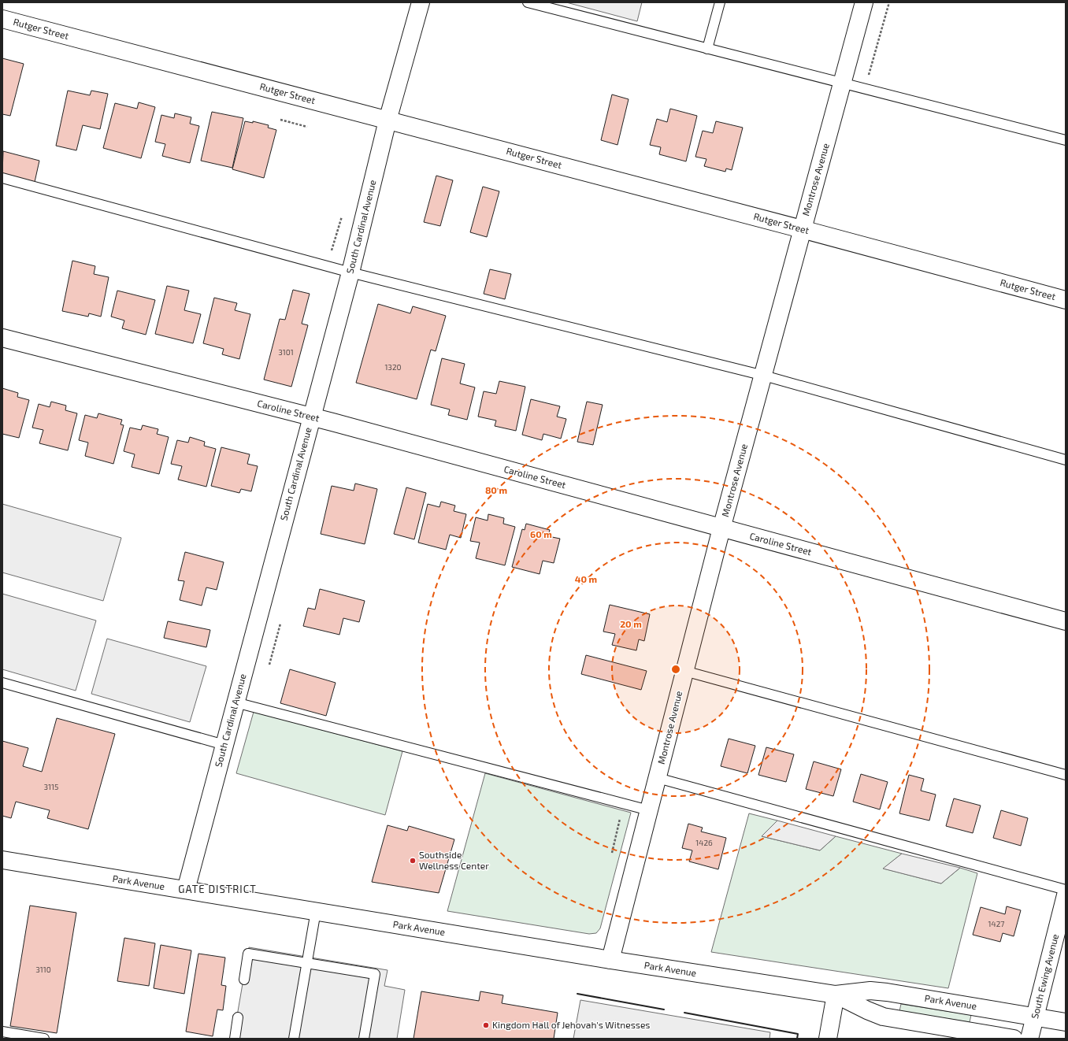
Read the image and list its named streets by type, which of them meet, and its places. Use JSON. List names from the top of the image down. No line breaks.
{"streets":{"street":["Rutger Street","Montrose Avenue","South Cardinal Avenue","Caroline Street","Park Avenue","South Ewing Avenue"]},"crossings":[["Rutger Street","Montrose Avenue"],["Rutger Street","South Cardinal Avenue"],["Montrose Avenue","Caroline Street"],["Montrose Avenue","Park Avenue"],["South Cardinal Avenue","Caroline Street"],["South Cardinal Avenue","Park Avenue"],["Park Avenue","South Ewing Avenue"]],"districts":["GATE DISTRICT"],"places":["Southside Wellness Center","Kingdom Hall of Jehovah's Witnesses"],"house_numbers":["3101","1320","3115","1426","1427","3110"],"rings":["80 m","60 m","40 m","20 m"]}
